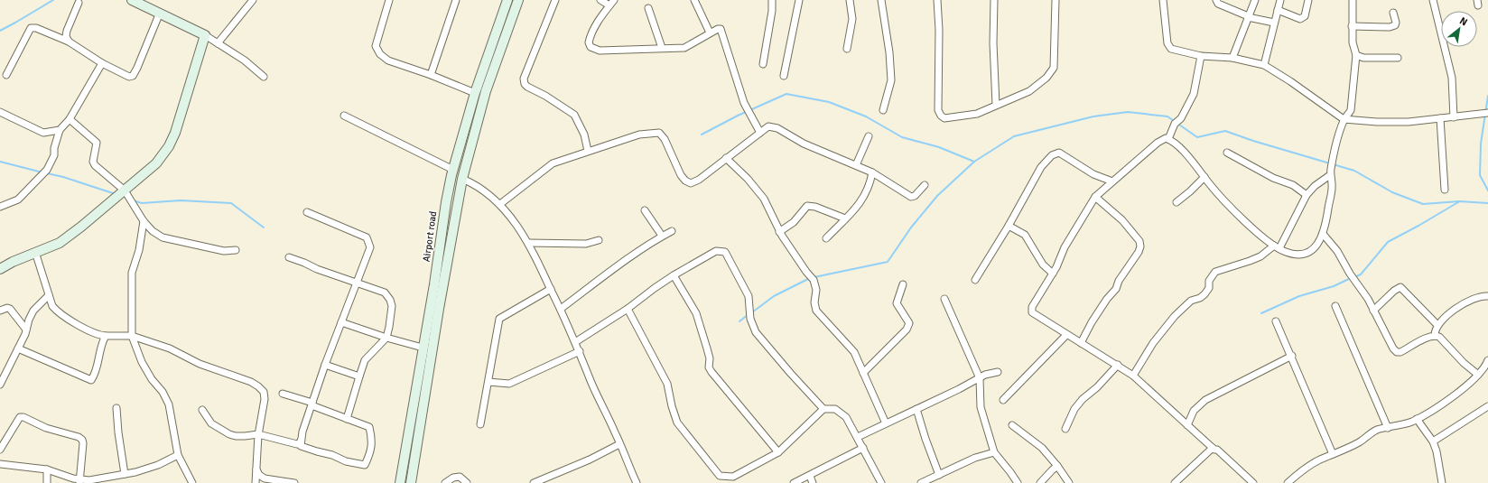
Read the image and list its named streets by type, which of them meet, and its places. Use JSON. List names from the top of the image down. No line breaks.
{"streets":{"main road":["Airport road"]},"north":"top right"}
